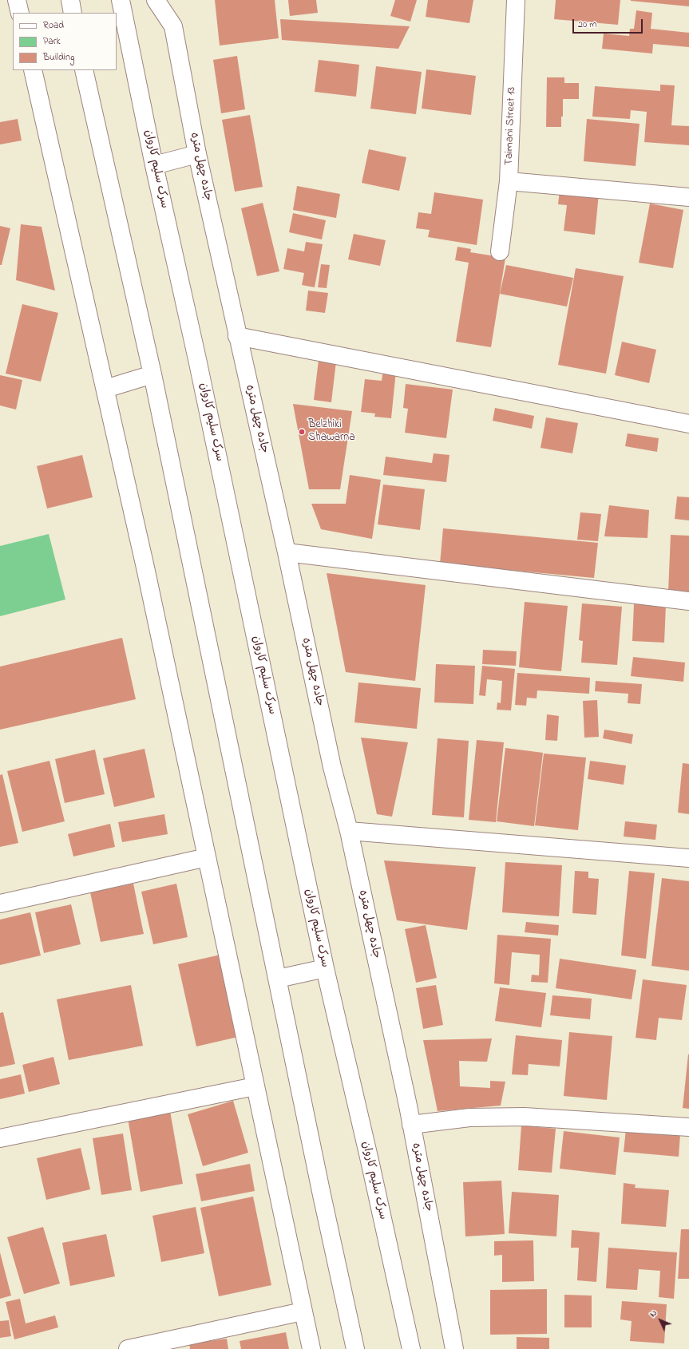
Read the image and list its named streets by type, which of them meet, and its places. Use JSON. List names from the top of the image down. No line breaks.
{"streets":{"street":["Taimani Street 13","جاده چهل متره","سرک سلیم کاروان"]},"places":["Belzhiki Shawarna"],"legend":["Road","Park","Building"],"scale_bar":"20 m","north":"top left"}
